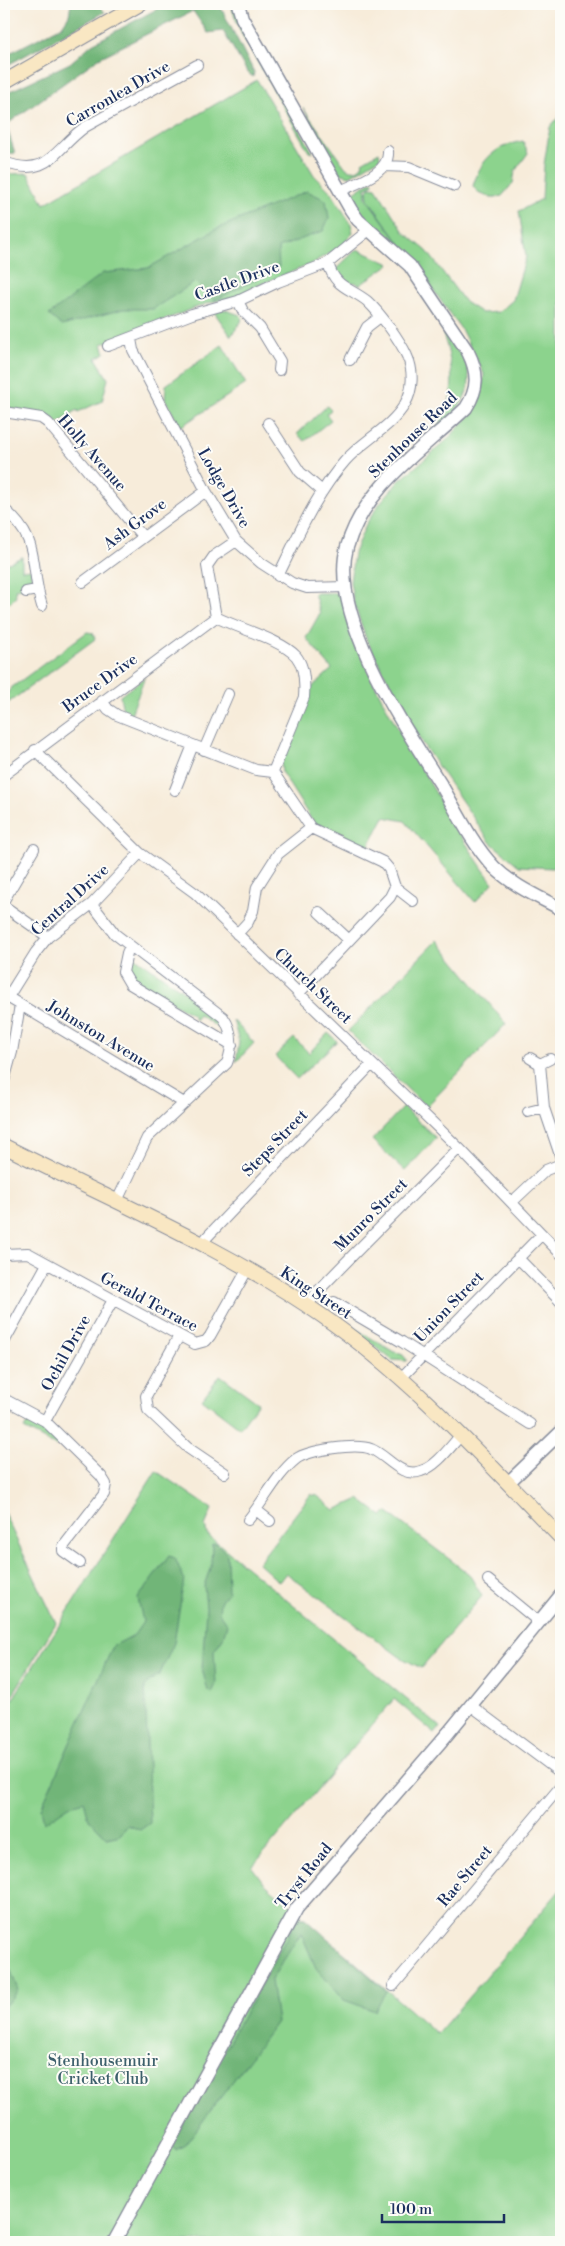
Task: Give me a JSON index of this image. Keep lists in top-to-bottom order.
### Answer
{
  "streets": {
    "main road": ["King Street"],
    "street": [
      "Carronlea Drive",
      "Castle Drive",
      "Stenhouse Road",
      "Holly Avenue",
      "Lodge Drive",
      "Ash Grove",
      "Bruce Drive",
      "Central Drive",
      "Church Street",
      "Johnston Avenue",
      "Steps Street",
      "Munro Street",
      "Gerald Terrace",
      "Union Street",
      "Ochil Drive",
      "Tryst Road",
      "Rae Street"
    ]
  },
  "crossings": [
    ["Castle Drive", "Stenhouse Road"],
    ["Castle Drive", "Lodge Drive"],
    ["Stenhouse Road", "Lodge Drive"],
    ["Holly Avenue", "Ash Grove"],
    ["Lodge Drive", "Ash Grove"],
    ["Bruce Drive", "Church Street"],
    ["Central Drive", "Church Street"],
    ["Central Drive", "Johnston Avenue"],
    ["Church Street", "Steps Street"],
    ["Church Street", "Munro Street"],
    ["Church Street", "Union Street"],
    ["Steps Street", "King Street"],
    ["Munro Street", "King Street"],
    ["King Street", "Gerald Terrace"],
    ["King Street", "Union Street"],
    ["Gerald Terrace", "Ochil Drive"]
  ],
  "parks": ["Stenhousemuir Cricket Club"],
  "scale_bar": "100 m"
}
